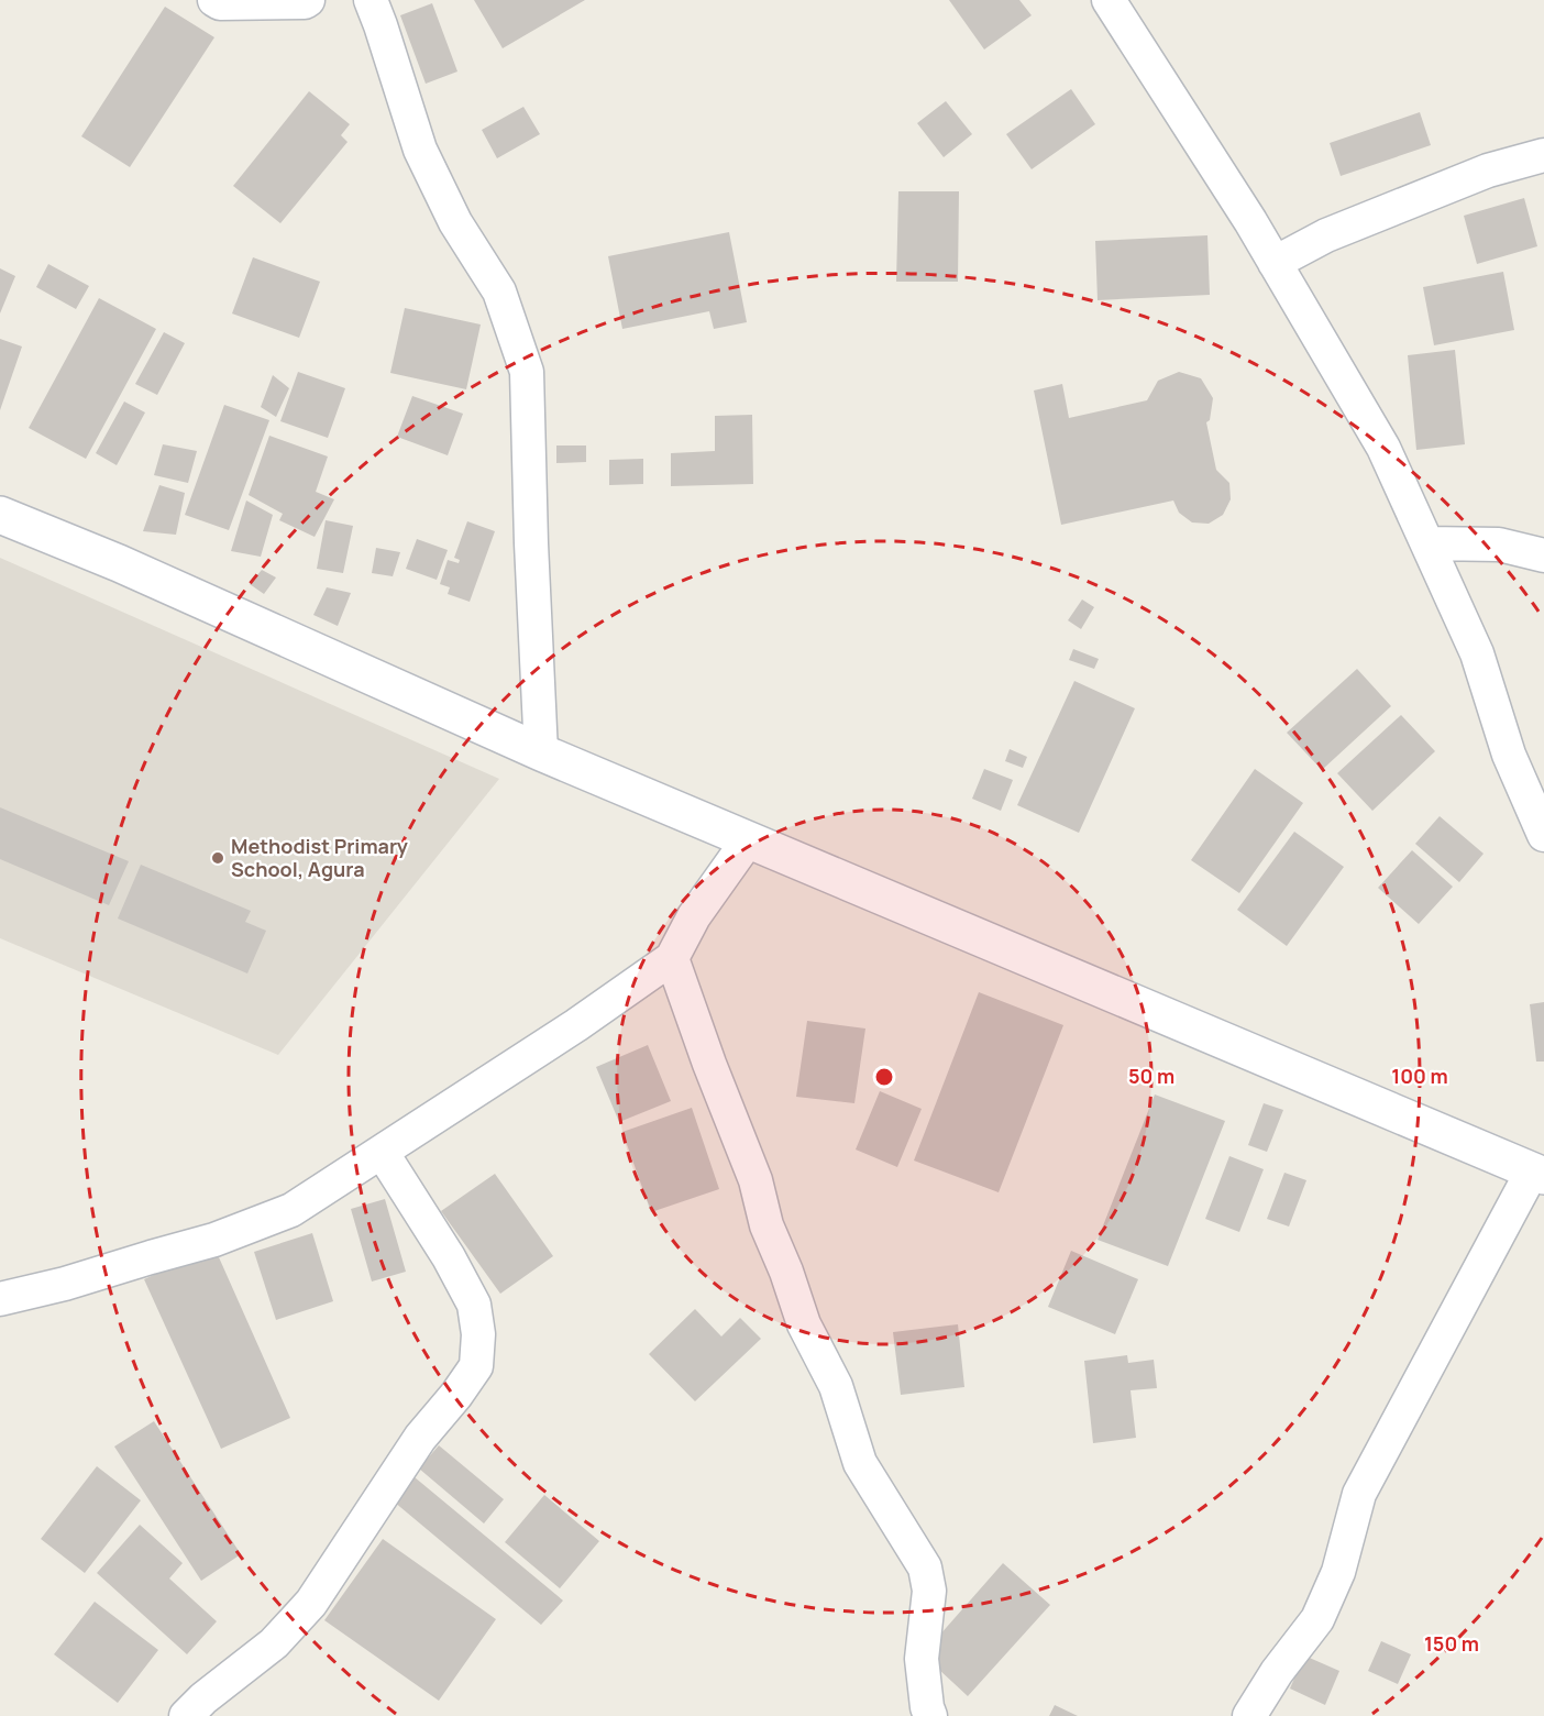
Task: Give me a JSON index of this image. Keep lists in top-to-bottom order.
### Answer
{
  "places": ["Methodist Primary School, Agura"],
  "rings": ["50 m", "100 m", "150 m"]
}
